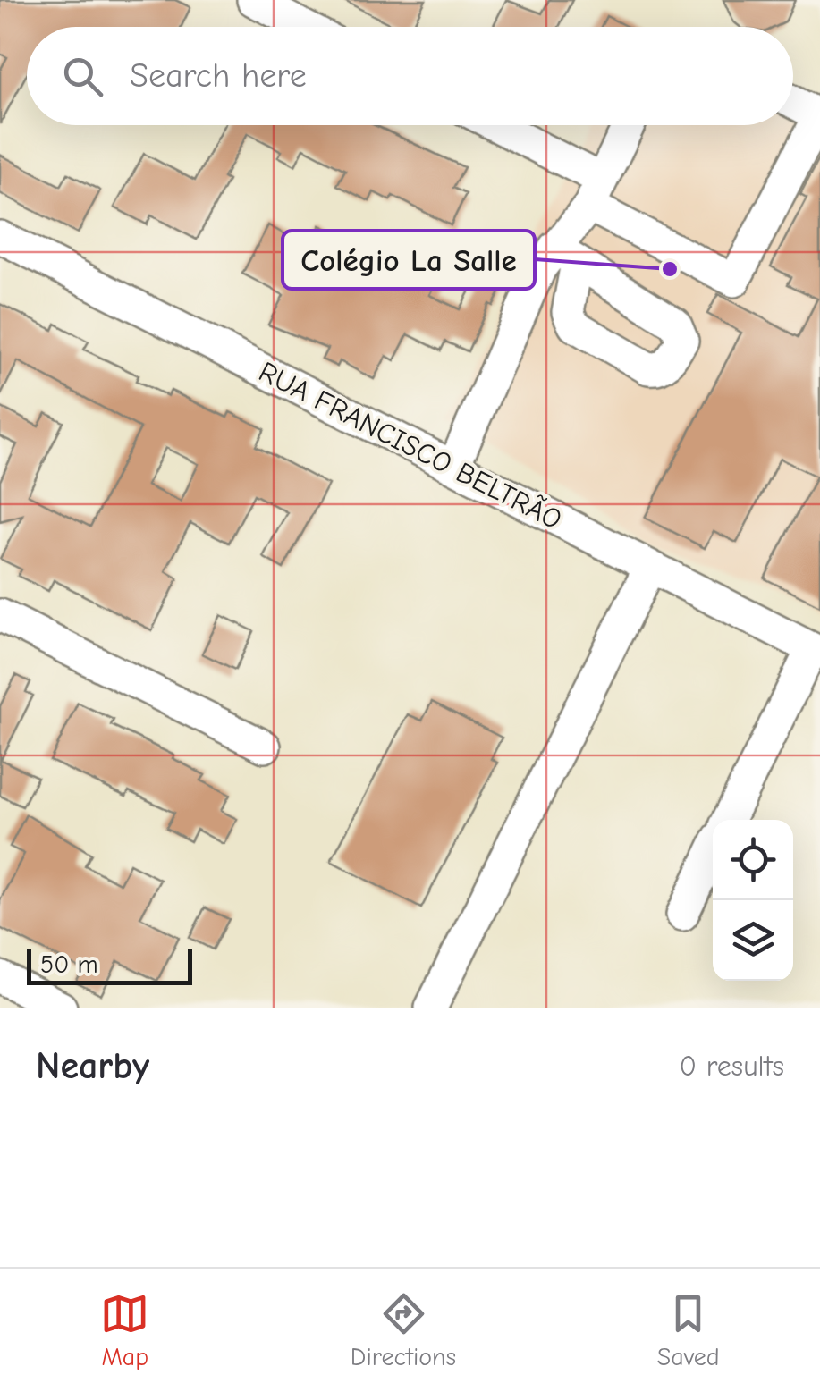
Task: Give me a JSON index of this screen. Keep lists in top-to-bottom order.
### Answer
{
  "streets": {
    "street": ["RUA FRANCISCO BELTRÃO"]
  },
  "places": ["Colégio La Salle"],
  "scale_bar": "50 m",
  "page": {
    "search": "Search here",
    "scale": "50 m",
    "heading": ["Nearby", "0 results"],
    "nav": ["Map", "Directions", "Saved"]
  }
}
